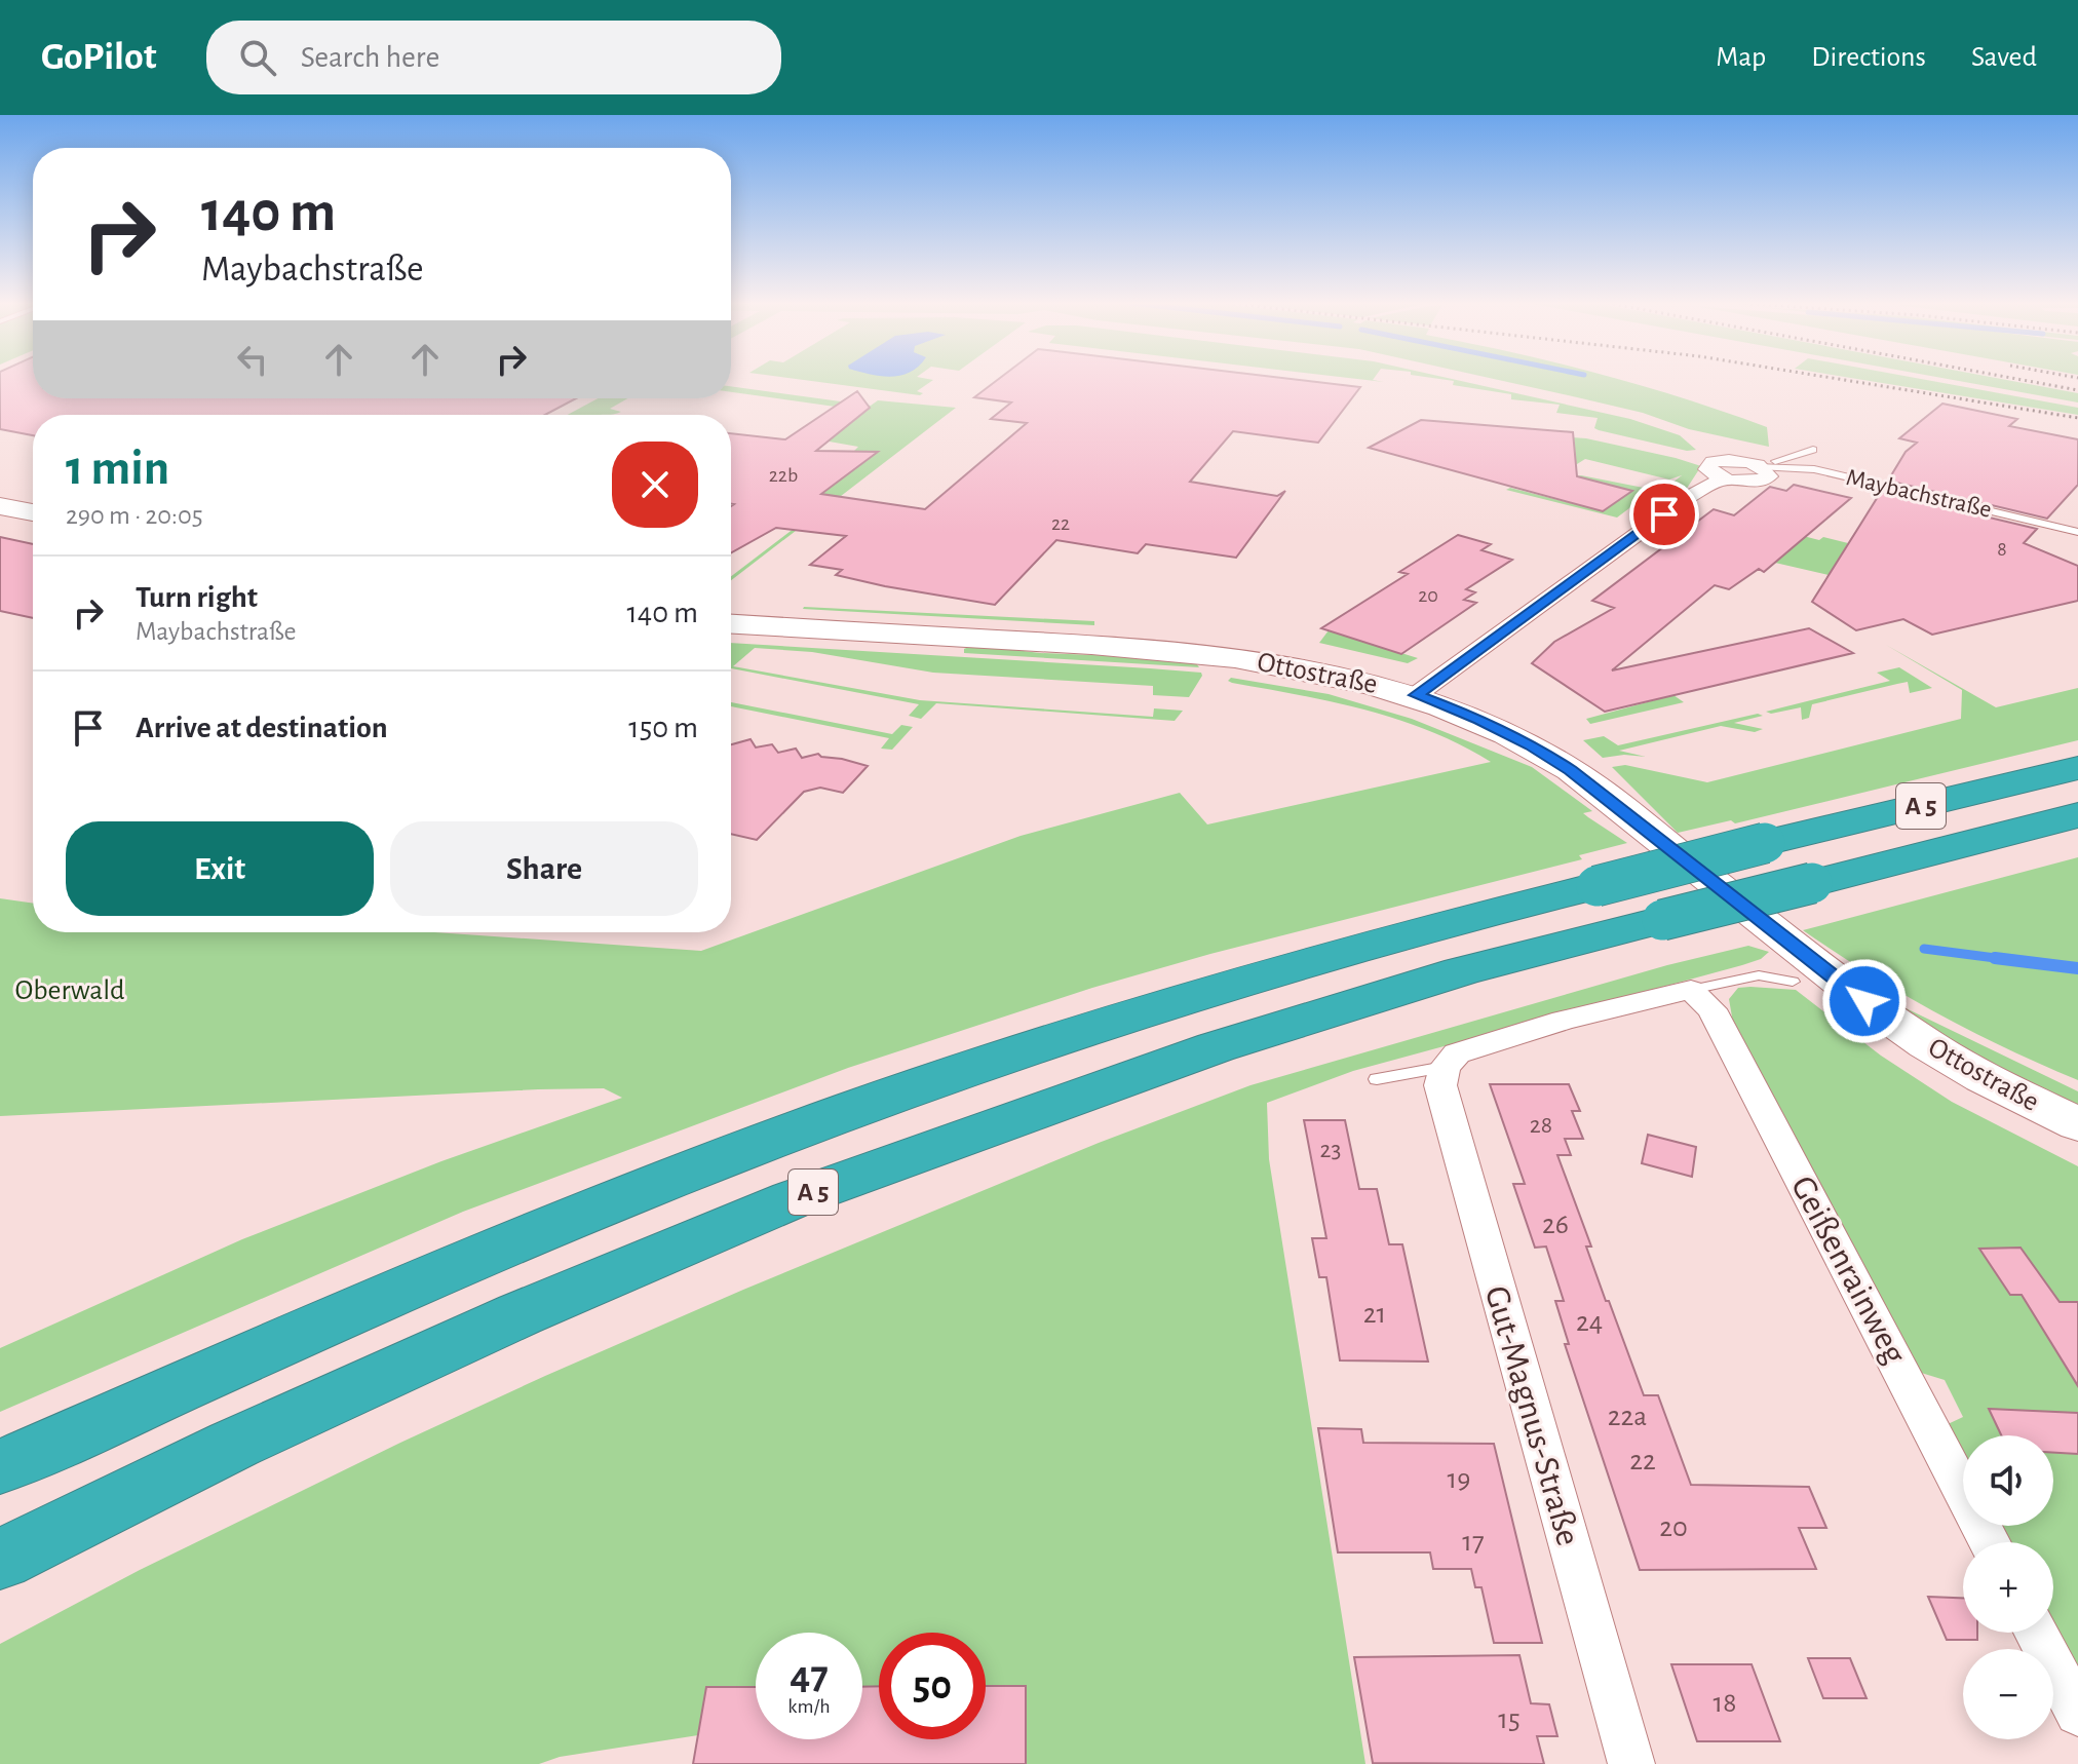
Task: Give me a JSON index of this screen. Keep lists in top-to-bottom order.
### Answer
{
  "streets": {
    "highway": ["A 5"],
    "main road": ["Ottostraße"],
    "street": ["Maybachstraße", "Geißenrainweg", "Gut-Magnus-Straße"]
  },
  "crossings": [
    ["Maybachstraße", "Ottostraße"]
  ],
  "parks": ["Oberwald"],
  "house_numbers": [
    "22b",
    "22",
    "8",
    "20",
    "28",
    "23",
    "26",
    "21",
    "24",
    "22a",
    "22",
    "19",
    "20",
    "17",
    "18",
    "15"
  ],
  "page": {
    "header": "GoPilot",
    "search": "Search here",
    "nav": ["Map", "Directions", "Saved"],
    "turn": ["140 m", "Maybachstraße"],
    "heading": ["1 min", "290 m · 20:05"],
    "list": [
      {
        "name": "Turn right",
        "note": "Maybachstraße",
        "value": "140 m"
      },
      {
        "name": "Arrive at destination",
        "value": "150 m"
      }
    ],
    "buttons": ["Exit", "Share"],
    "map_buttons": ["+", "−"],
    "speed": "47 km/h",
    "limit": "50"
  }
}
